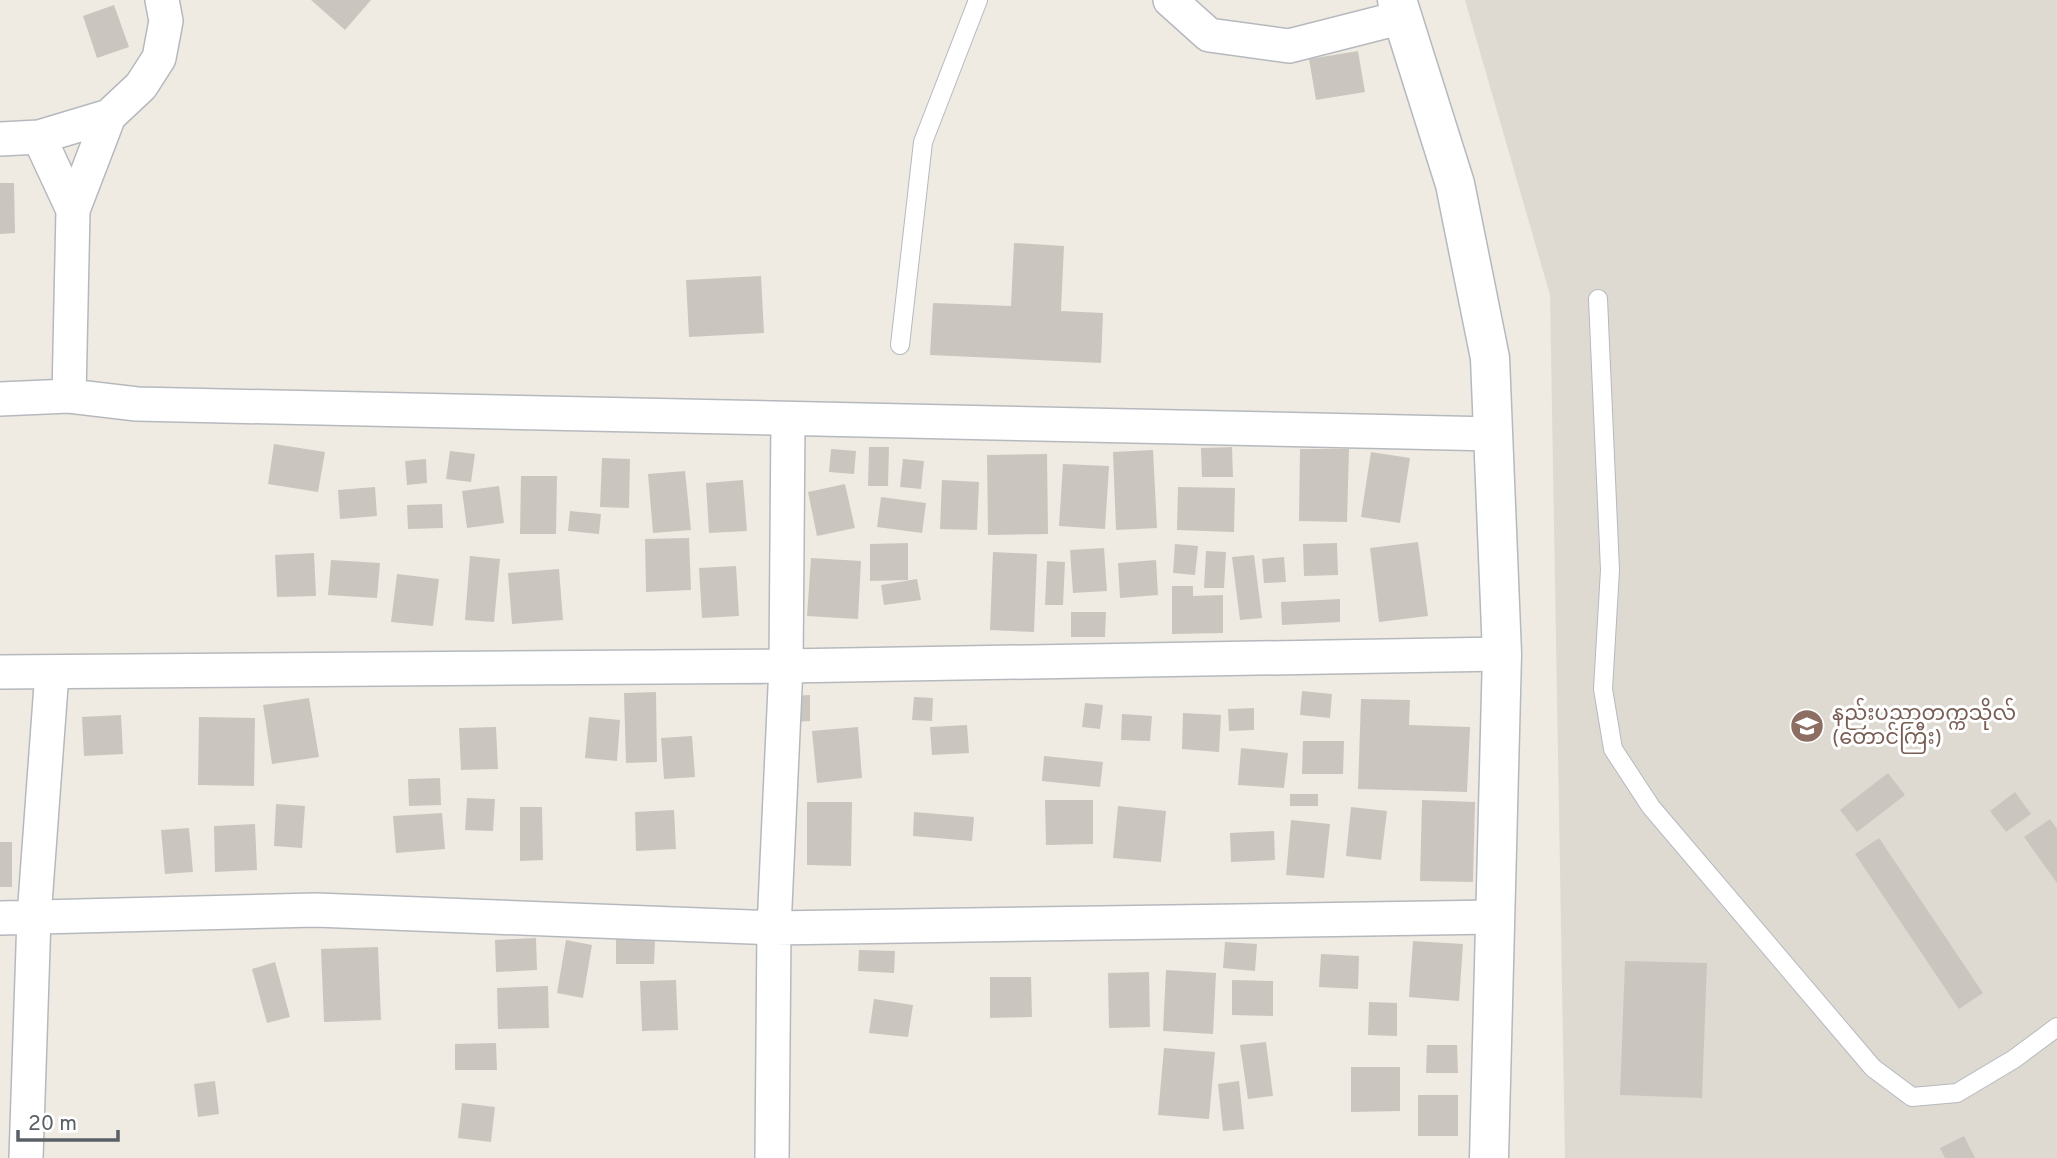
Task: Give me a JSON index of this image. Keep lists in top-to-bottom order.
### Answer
{
  "places": {
    "school or university": ["နည်းပညာတက္ကသိုလ် (တောင်ကြီး)"]
  },
  "scale_bar": "20 m"
}
